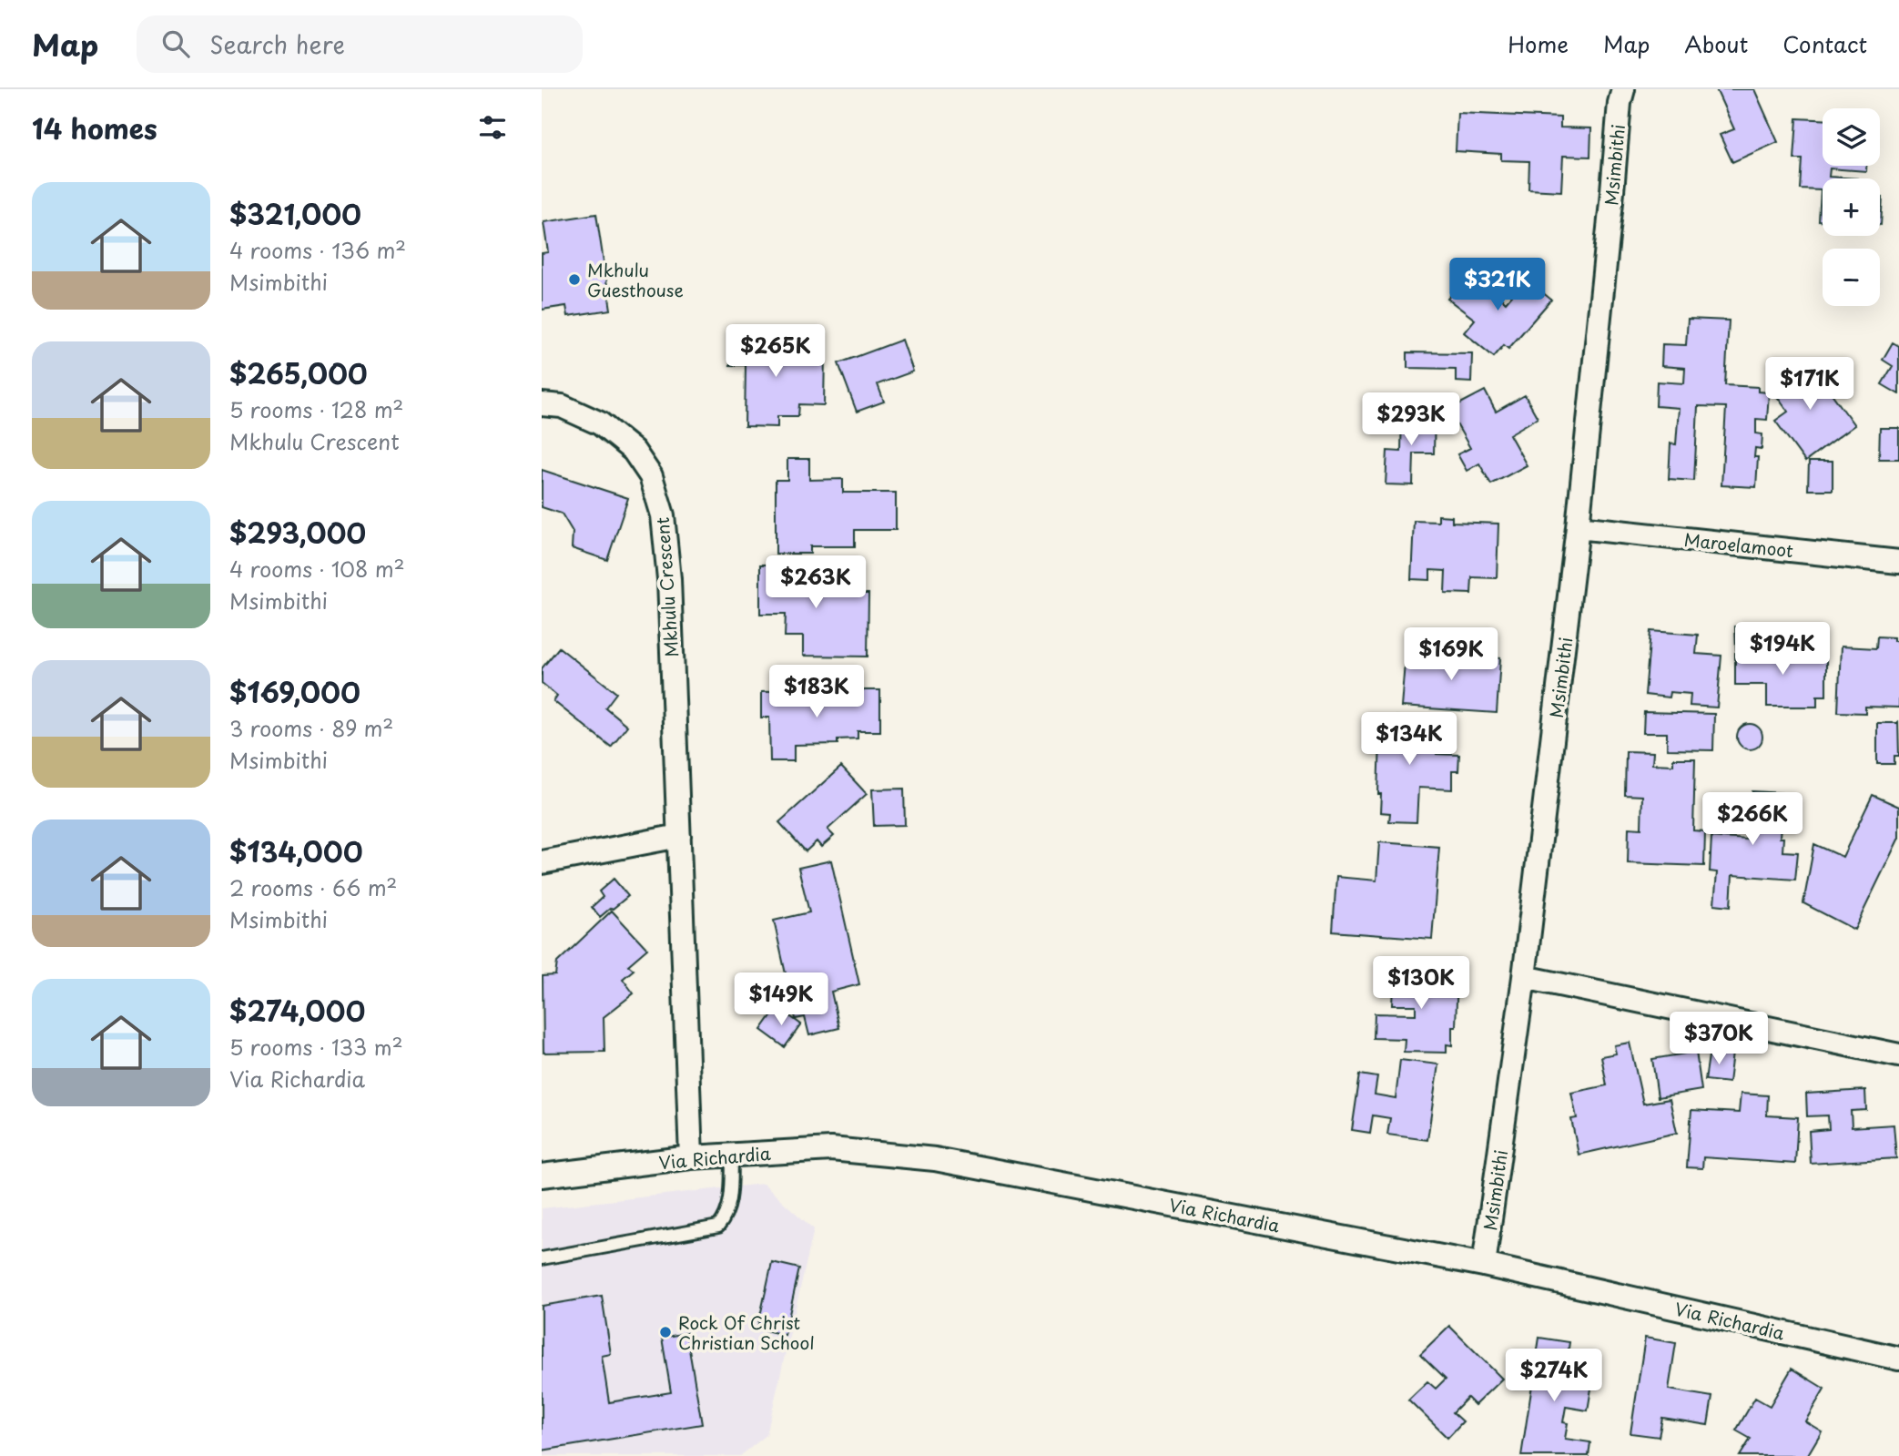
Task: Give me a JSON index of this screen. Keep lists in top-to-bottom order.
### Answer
{
  "streets": {
    "street": [
      "Msimbithi",
      "Maroelamoot",
      "Mkhulu Crescent",
      "Via Richardia"
    ]
  },
  "crossings": [
    ["Msimbithi", "Maroelamoot"],
    ["Msimbithi", "Via Richardia"],
    ["Mkhulu Crescent", "Via Richardia"]
  ],
  "places": ["Mkhulu Guesthouse", "Rock Of Christ Christian School"],
  "page": {
    "header": "Map",
    "search": "Search here",
    "nav": [
      "Home",
      "Map",
      "About",
      "Contact"
    ],
    "heading": "14 homes",
    "map_buttons": ["+", "−"],
    "list": [
      {
        "name": "$321,000",
        "note": "4 rooms · 136 m² · Msimbithi"
      },
      {
        "name": "$265,000",
        "note": "5 rooms · 128 m² · Mkhulu Crescent"
      },
      {
        "name": "$293,000",
        "note": "4 rooms · 108 m² · Msimbithi"
      },
      {
        "name": "$169,000",
        "note": "3 rooms · 89 m² · Msimbithi"
      },
      {
        "name": "$134,000",
        "note": "2 rooms · 66 m² · Msimbithi"
      },
      {
        "name": "$274,000",
        "note": "5 rooms · 133 m² · Via Richardia"
      }
    ],
    "price": [
      "$321K",
      "$265K",
      "$171K",
      "$293K",
      "$263K",
      "$194K",
      "$169K",
      "$183K",
      "$134K",
      "$266K",
      "$130K",
      "$149K",
      "$370K",
      "$274K"
    ]
  }
}
